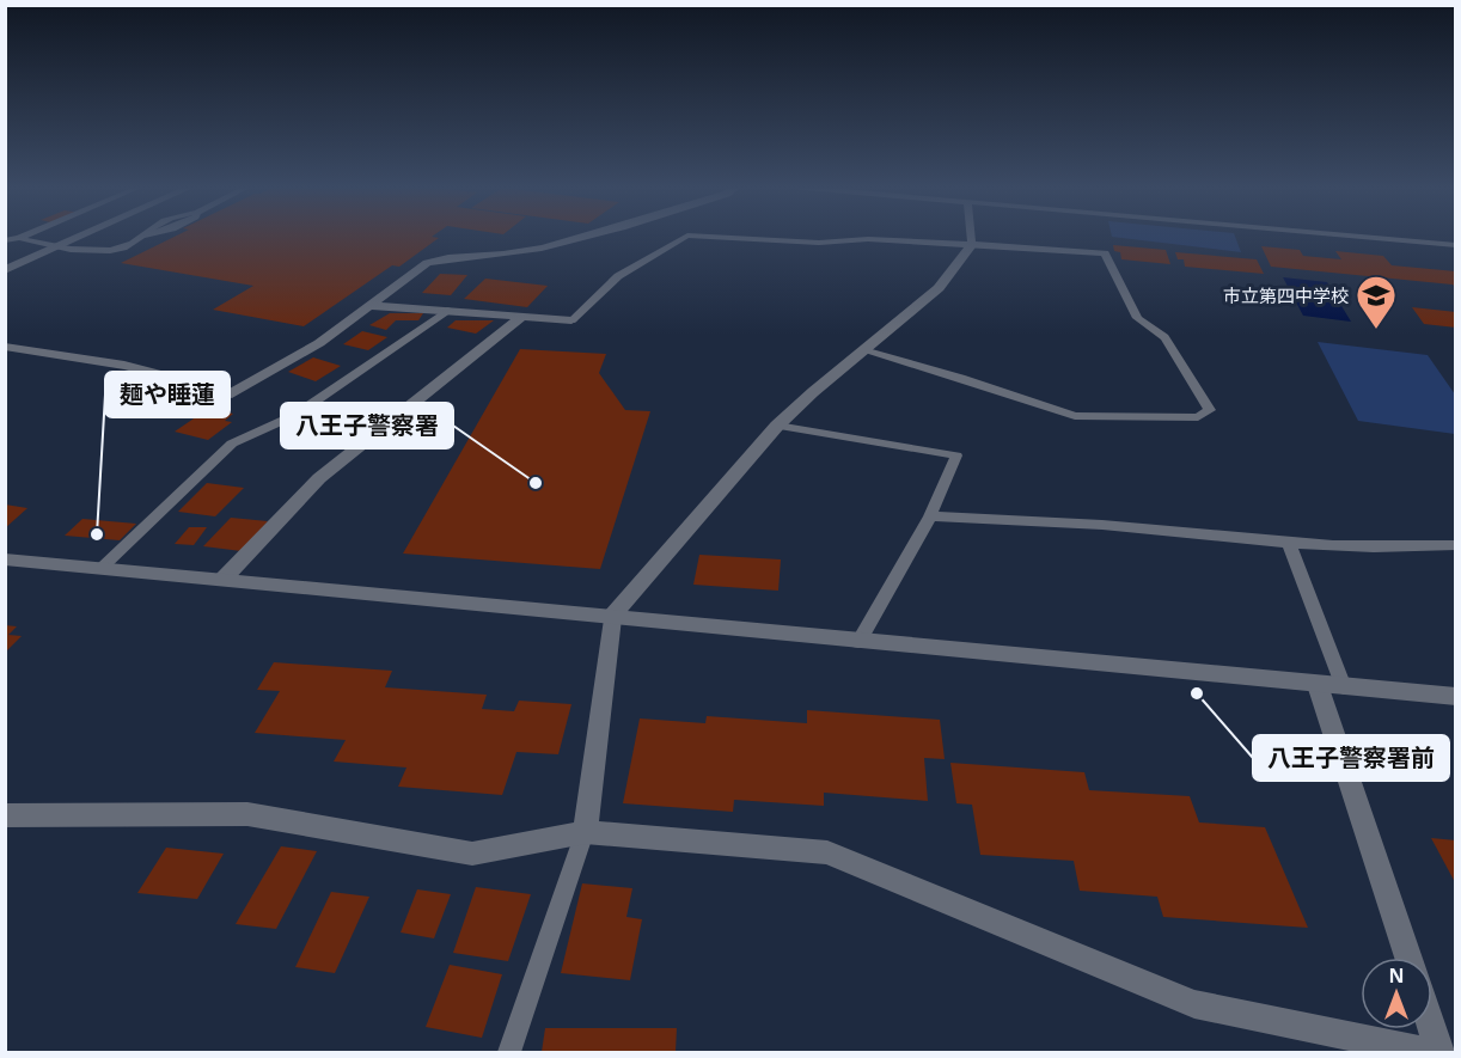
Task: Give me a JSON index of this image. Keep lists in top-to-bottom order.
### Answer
{
  "places": {
    "school or university": ["市立第四中学校"],
    "other": ["八王子警察署", "麺や睡蓮", "八王子警察署前"]
  },
  "north": "top"
}
